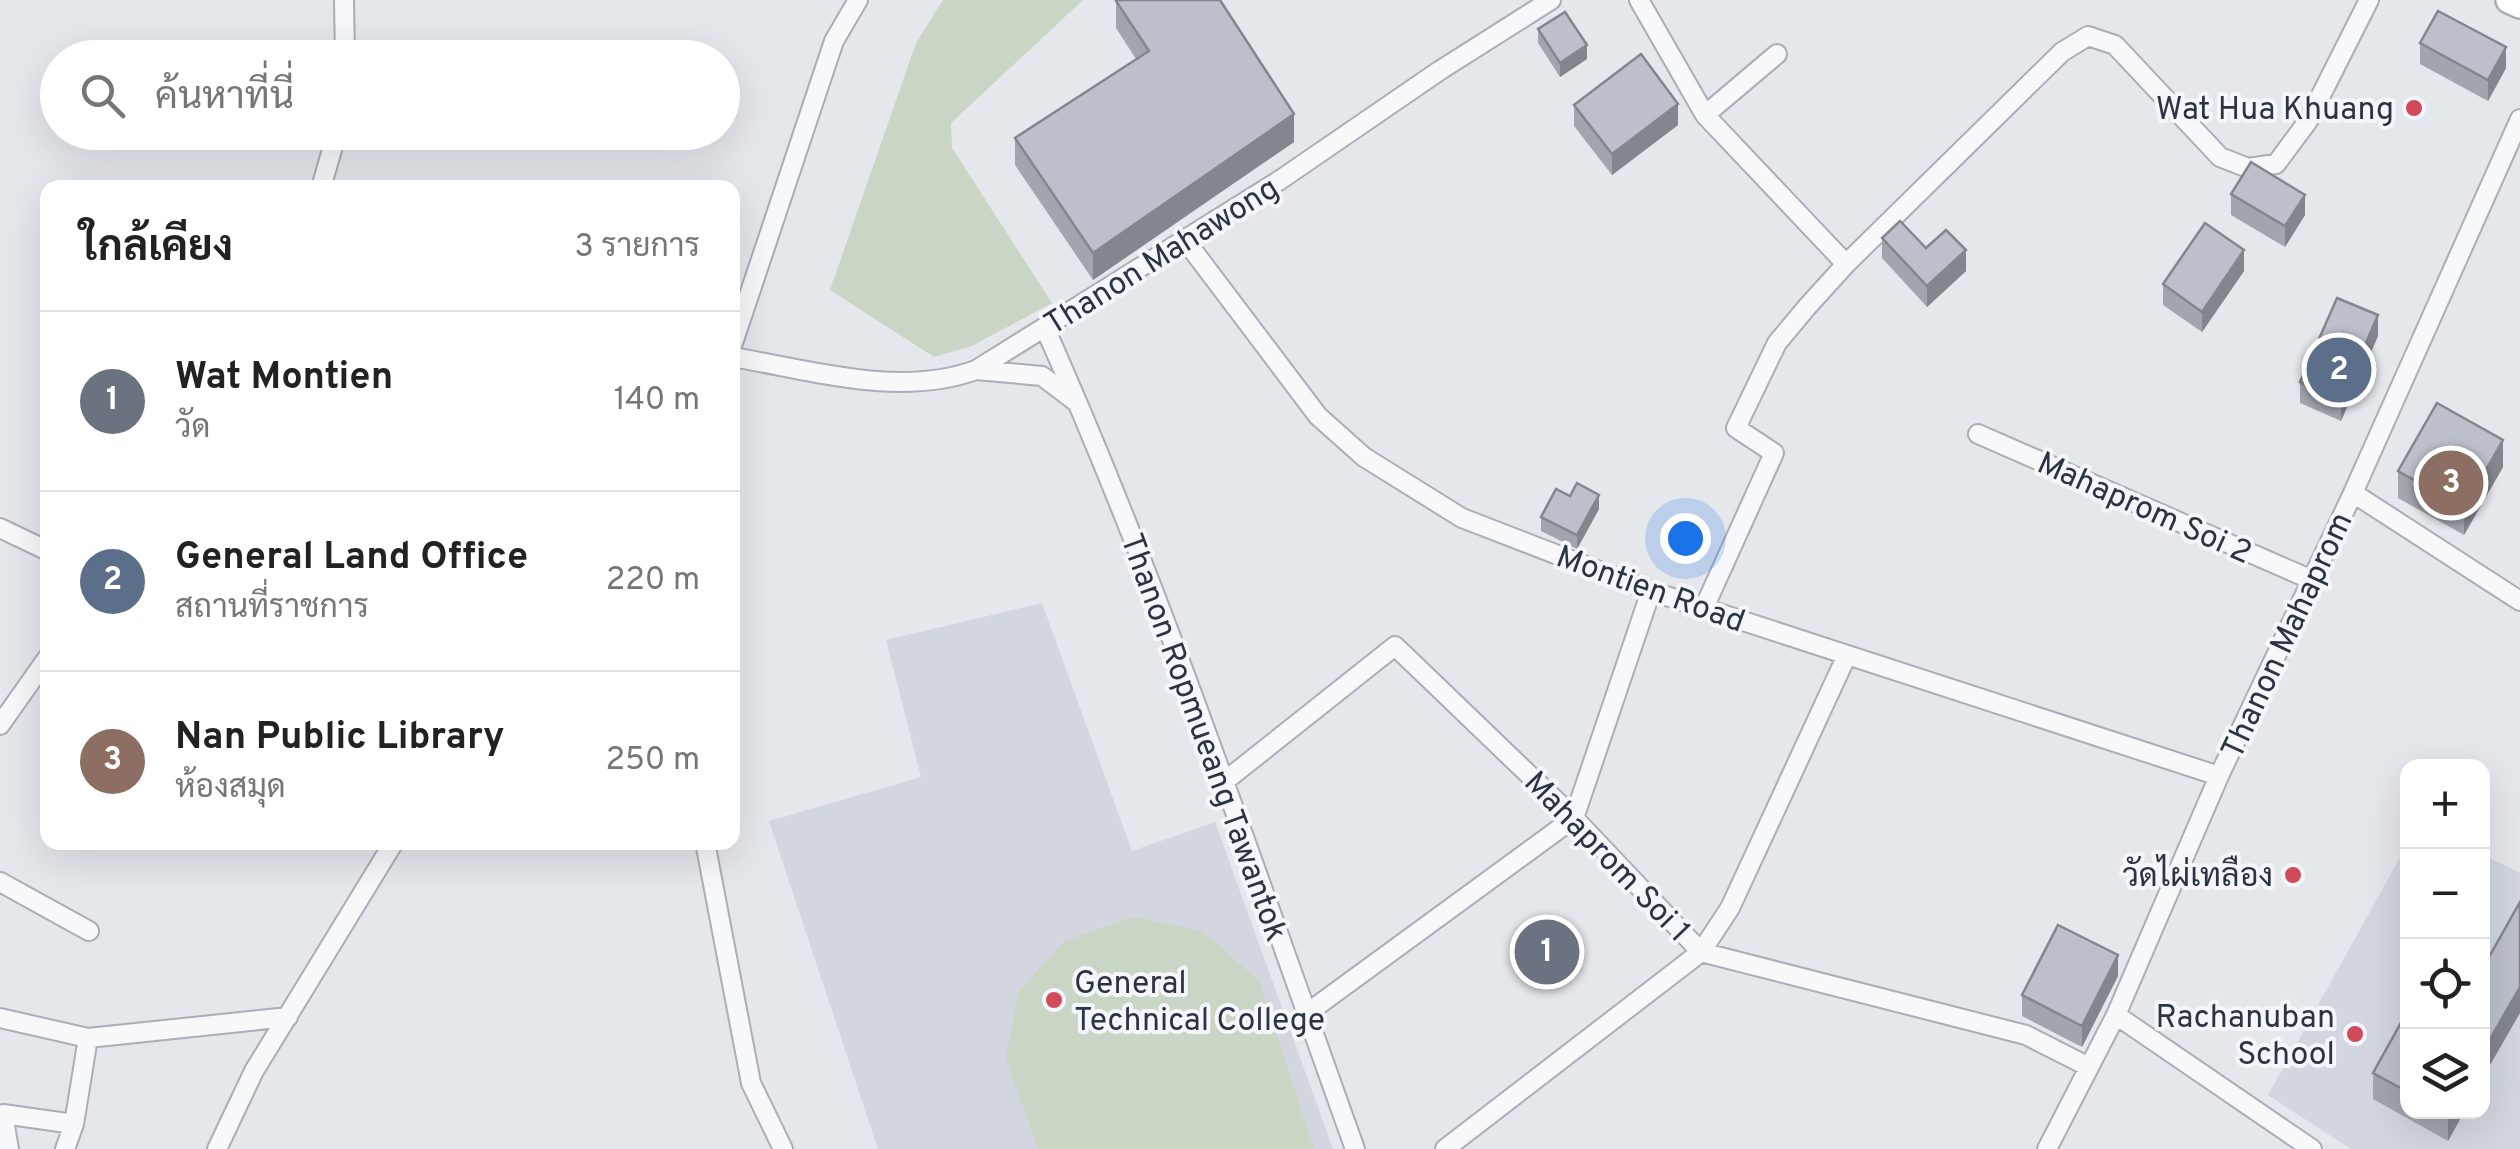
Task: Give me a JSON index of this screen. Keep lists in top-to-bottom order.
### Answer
{
  "streets": {
    "street": [
      "Thanon Mahawong",
      "Mahaprom Soi 2",
      "Montien Road",
      "Thanon Mahaprom",
      "Thanon Ropmueang Tawantok",
      "Mahaprom Soi 1"
    ]
  },
  "crossings": [
    ["Thanon Mahawong", "Montien Road"],
    ["Thanon Mahawong", "Thanon Ropmueang Tawantok"],
    ["Mahaprom Soi 2", "Thanon Mahaprom"],
    ["Montien Road", "Thanon Mahaprom"],
    ["Thanon Mahaprom", "Mahaprom Soi 1"],
    ["Thanon Ropmueang Tawantok", "Mahaprom Soi 1"]
  ],
  "places": [
    "Wat Hua Khuang",
    "วัดไผ่เทลือง",
    "General Technical College",
    "Rachanuban School"
  ],
  "page": {
    "search": "ค้นหาที่นี่",
    "heading": ["ใกล้เคียง", "3 รายการ"],
    "list": [
      {
        "mark": "1",
        "name": "Wat Montien",
        "note": "วัด",
        "value": "140 m"
      },
      {
        "mark": "2",
        "name": "General Land Office",
        "note": "สถานที่ราชการ",
        "value": "220 m"
      },
      {
        "mark": "3",
        "name": "Nan Public Library",
        "note": "ห้องสมุด",
        "value": "250 m"
      }
    ],
    "pins": ["2", "3", "1"],
    "map_buttons": ["+", "−"]
  }
}
